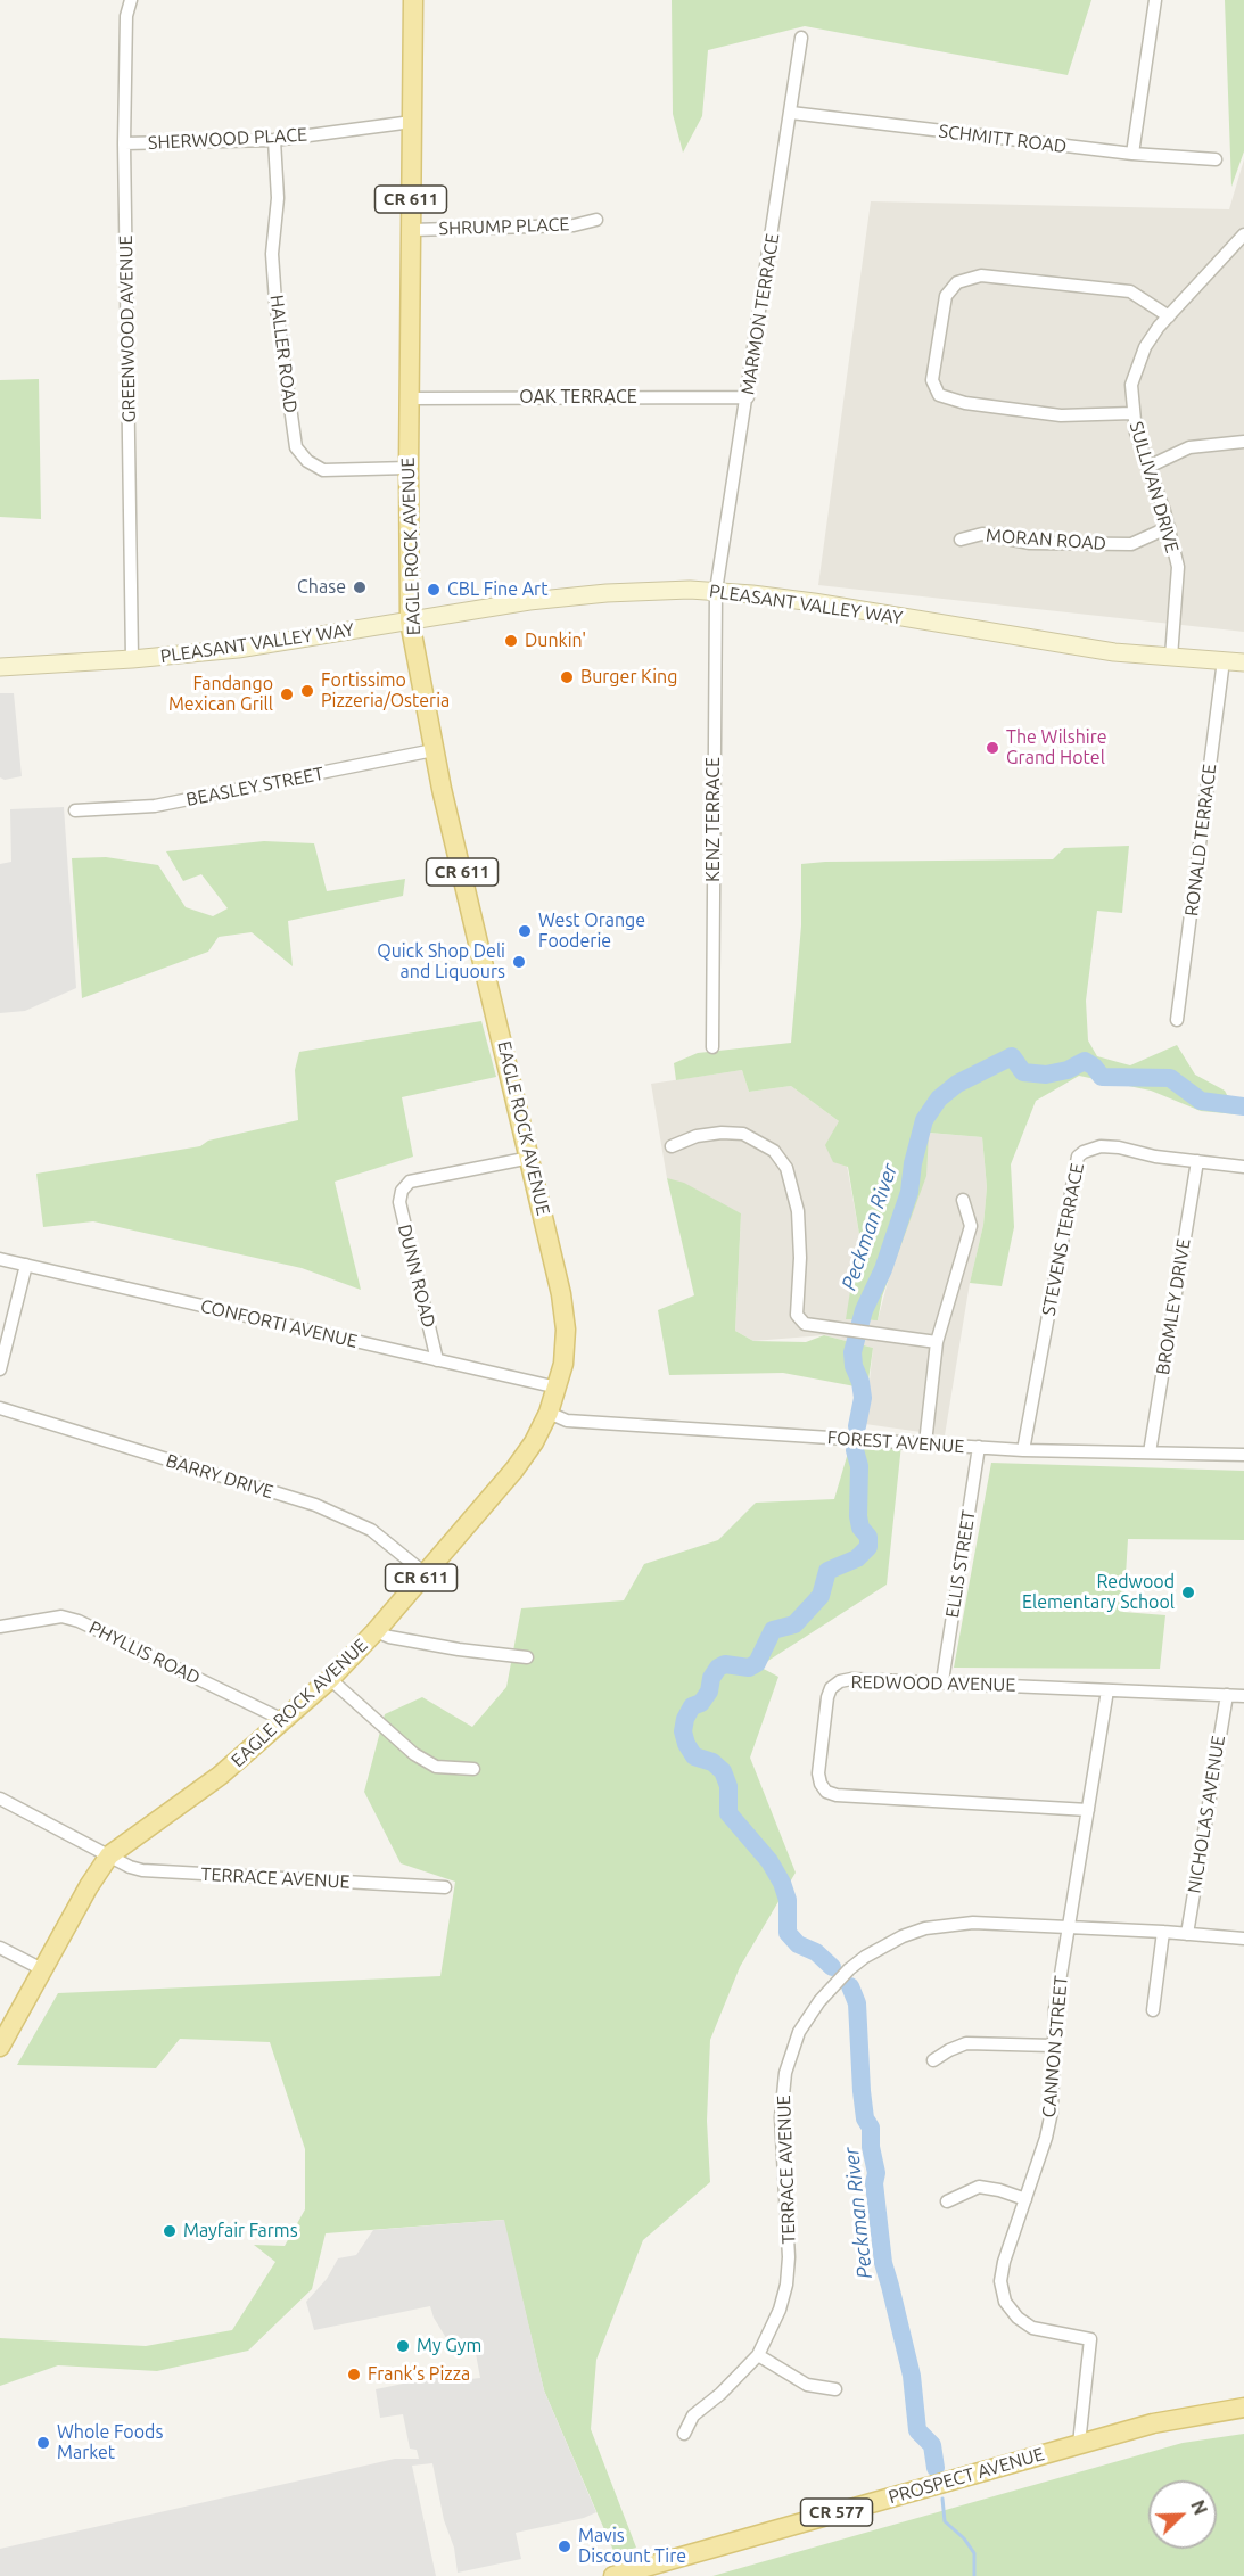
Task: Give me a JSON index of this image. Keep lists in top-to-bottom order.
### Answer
{
  "streets": {
    "main road": [
      "CR 611",
      "EAGLE ROCK AVENUE",
      "PLEASANT VALLEY WAY",
      "PROSPECT AVENUE",
      "CR 577"
    ],
    "street": [
      "SHERWOOD PLACE",
      "SCHMITT ROAD",
      "SHRUMP PLACE",
      "MARMON TERRACE",
      "GREENWOOD AVENUE",
      "HALLER ROAD",
      "OAK TERRACE",
      "SULLIVAN DRIVE",
      "MORAN ROAD",
      "BEASLEY STREET",
      "KENZ TERRACE",
      "RONALD TERRACE",
      "STEVENS TERRACE",
      "DUNN ROAD",
      "BROMLEY DRIVE",
      "CONFORTI AVENUE",
      "FOREST AVENUE",
      "BARRY DRIVE",
      "ELLIS STREET",
      "PHYLLIS ROAD",
      "REDWOOD AVENUE",
      "NICHOLAS AVENUE",
      "TERRACE AVENUE",
      "CANNON STREET"
    ]
  },
  "crossings": [
    ["SHERWOOD PLACE", "GREENWOOD AVENUE"],
    ["SHERWOOD PLACE", "HALLER ROAD"],
    ["SHERWOOD PLACE", "EAGLE ROCK AVENUE"],
    ["SCHMITT ROAD", "MARMON TERRACE"],
    ["SHRUMP PLACE", "EAGLE ROCK AVENUE"],
    ["MARMON TERRACE", "OAK TERRACE"],
    ["MARMON TERRACE", "PLEASANT VALLEY WAY"],
    ["MARMON TERRACE", "KENZ TERRACE"],
    ["GREENWOOD AVENUE", "PLEASANT VALLEY WAY"],
    ["HALLER ROAD", "EAGLE ROCK AVENUE"],
    ["OAK TERRACE", "EAGLE ROCK AVENUE"],
    ["SULLIVAN DRIVE", "MORAN ROAD"],
    ["SULLIVAN DRIVE", "PLEASANT VALLEY WAY"],
    ["EAGLE ROCK AVENUE", "PLEASANT VALLEY WAY"],
    ["EAGLE ROCK AVENUE", "BEASLEY STREET"],
    ["EAGLE ROCK AVENUE", "DUNN ROAD"],
    ["EAGLE ROCK AVENUE", "CONFORTI AVENUE"],
    ["EAGLE ROCK AVENUE", "FOREST AVENUE"],
    ["EAGLE ROCK AVENUE", "BARRY DRIVE"],
    ["EAGLE ROCK AVENUE", "PHYLLIS ROAD"],
    ["EAGLE ROCK AVENUE", "TERRACE AVENUE"],
    ["PLEASANT VALLEY WAY", "KENZ TERRACE"],
    ["PLEASANT VALLEY WAY", "RONALD TERRACE"],
    ["STEVENS TERRACE", "BROMLEY DRIVE"],
    ["STEVENS TERRACE", "FOREST AVENUE"],
    ["DUNN ROAD", "CONFORTI AVENUE"],
    ["BROMLEY DRIVE", "FOREST AVENUE"],
    ["FOREST AVENUE", "ELLIS STREET"],
    ["ELLIS STREET", "REDWOOD AVENUE"],
    ["REDWOOD AVENUE", "NICHOLAS AVENUE"],
    ["REDWOOD AVENUE", "CANNON STREET"],
    ["NICHOLAS AVENUE", "TERRACE AVENUE"],
    ["TERRACE AVENUE", "CANNON STREET"],
    ["CANNON STREET", "PROSPECT AVENUE"]
  ],
  "water": ["Peckman River"],
  "places": [
    "Chase",
    "CBL Fine Art",
    "Dunkin'",
    "Burger King",
    "Fortissimo Pizzeria/Osteria",
    "Fandango Mexican Grill",
    "The Wilshire Grand Hotel",
    "West Orange Fooderie",
    "Quick Shop Deli and Liquours",
    "Redwood Elementary School",
    "Mayfair Farms",
    "My Gym",
    "Frank’s Pizza",
    "Whole Foods Market",
    "Mavis Discount Tire"
  ],
  "north": "top right"
}
